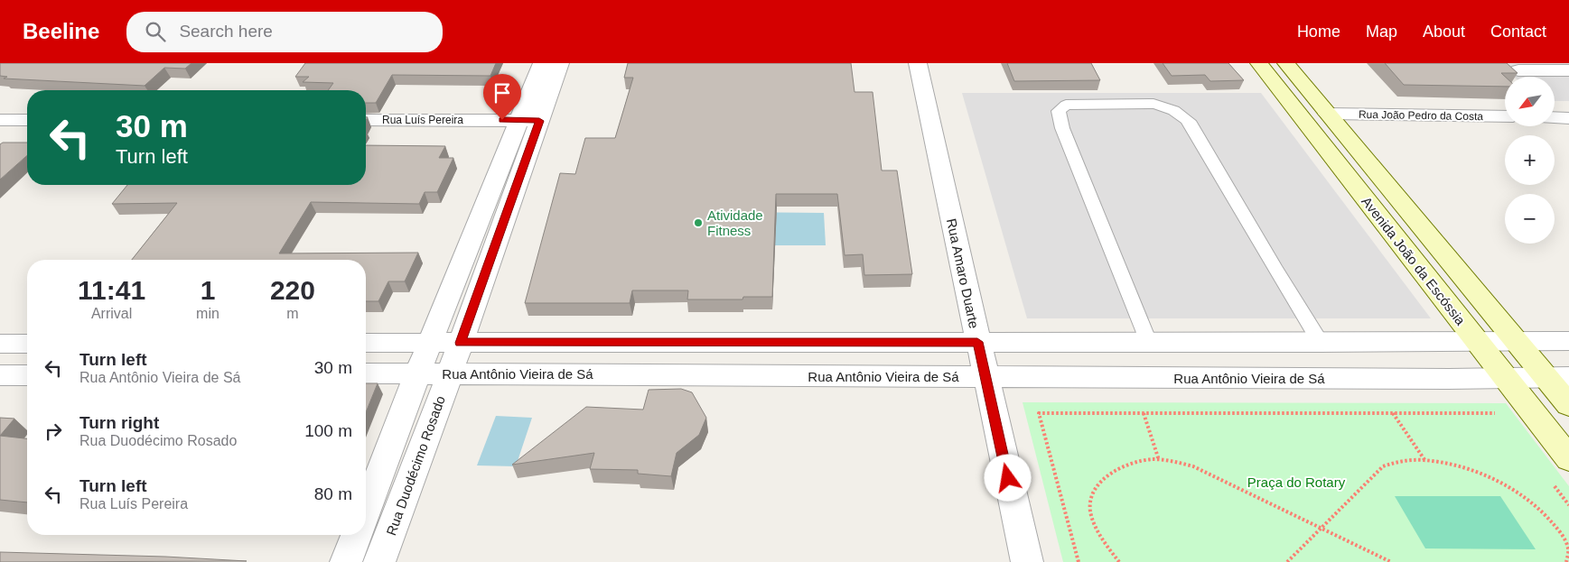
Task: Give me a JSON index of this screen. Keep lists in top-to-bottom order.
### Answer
{
  "streets": {
    "main road": ["Avenida João da Escóssia"],
    "street": [
      "Rua João Pedro da Costa",
      "Rua Luís Pereira",
      "Rua Amaro Duarte",
      "Rua Antônio Vieira de Sá",
      "Rua Duodécimo Rosado"
    ]
  },
  "crossings": [
    ["Rua João Pedro da Costa", "Avenida João da Escóssia"],
    ["Rua Luís Pereira", "Rua Duodécimo Rosado"],
    ["Avenida João da Escóssia", "Rua Antônio Vieira de Sá"],
    ["Rua Amaro Duarte", "Rua Antônio Vieira de Sá"],
    ["Rua Antônio Vieira de Sá", "Rua Duodécimo Rosado"]
  ],
  "parks": ["Praça do Rotary"],
  "places": ["Atividade Fitness"],
  "north": "bottom left",
  "page": {
    "header": "Beeline",
    "search": "Search here",
    "nav": [
      "Home",
      "Map",
      "About",
      "Contact"
    ],
    "map_buttons": ["+", "−"],
    "turn": ["30 m", "Turn left"],
    "eta": [
      "11:41",
      "Arrival",
      "1",
      "min",
      "220",
      "m"
    ],
    "list": [
      {
        "name": "Turn left",
        "note": "Rua Antônio Vieira de Sá",
        "value": "30 m"
      },
      {
        "name": "Turn right",
        "note": "Rua Duodécimo Rosado",
        "value": "100 m"
      },
      {
        "name": "Turn left",
        "note": "Rua Luís Pereira",
        "value": "80 m"
      }
    ]
  }
}
